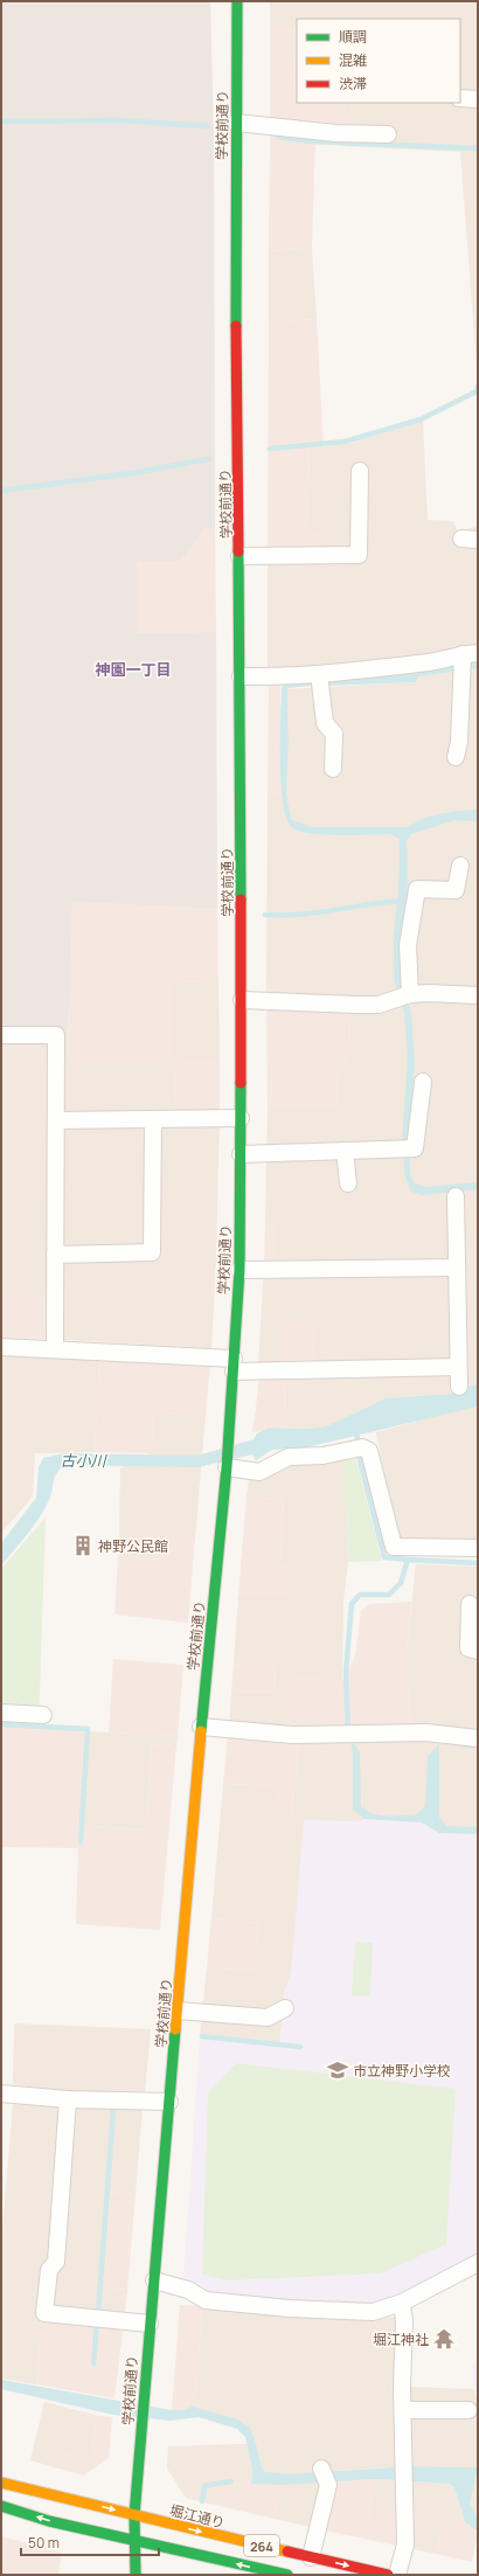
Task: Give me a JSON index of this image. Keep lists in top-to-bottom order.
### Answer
{
  "streets": {
    "main road": ["学校前通り", "堀江通り", "264"]
  },
  "crossings": [
    ["学校前通り", "堀江通り"],
    ["学校前通り", "264"]
  ],
  "districts": ["神園一丁目"],
  "water": ["古小川"],
  "places": {
    "building": ["神野公民館"],
    "school or university": ["市立神野小学校"],
    "temple": ["堀江神社"]
  },
  "legend": ["順調", "混雑", "渋滞"],
  "scale_bar": "50 m"
}
